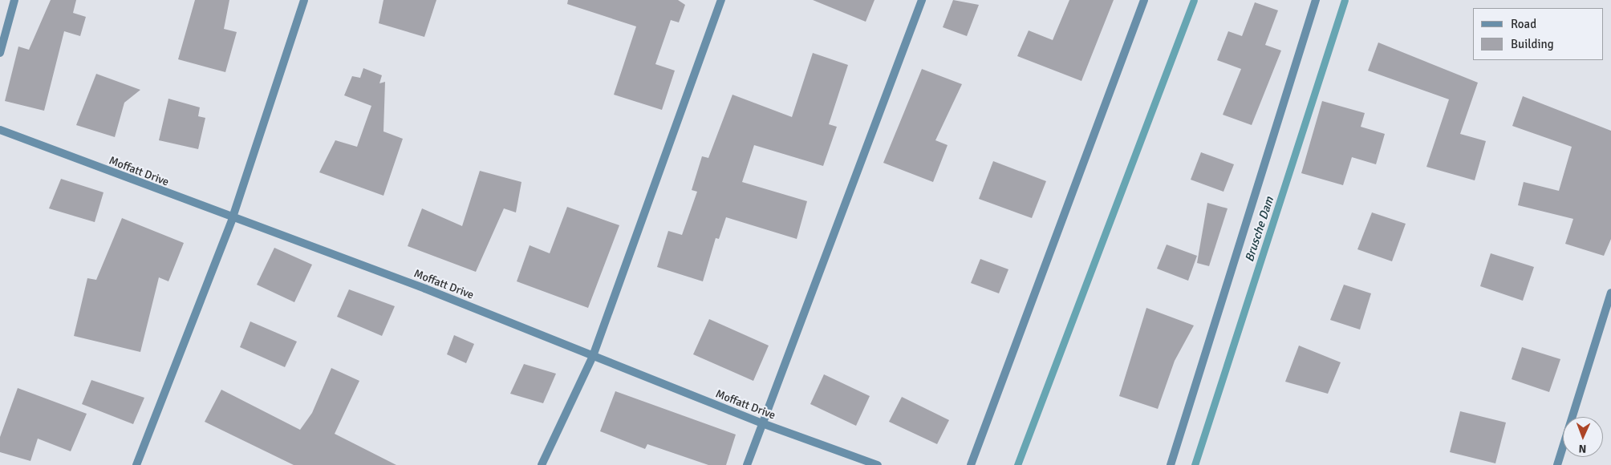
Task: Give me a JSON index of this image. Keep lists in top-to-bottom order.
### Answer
{
  "streets": {
    "street": ["Moffatt Drive"]
  },
  "water": ["Brusche Dam"],
  "legend": ["Road", "Building"],
  "north": "bottom"
}
